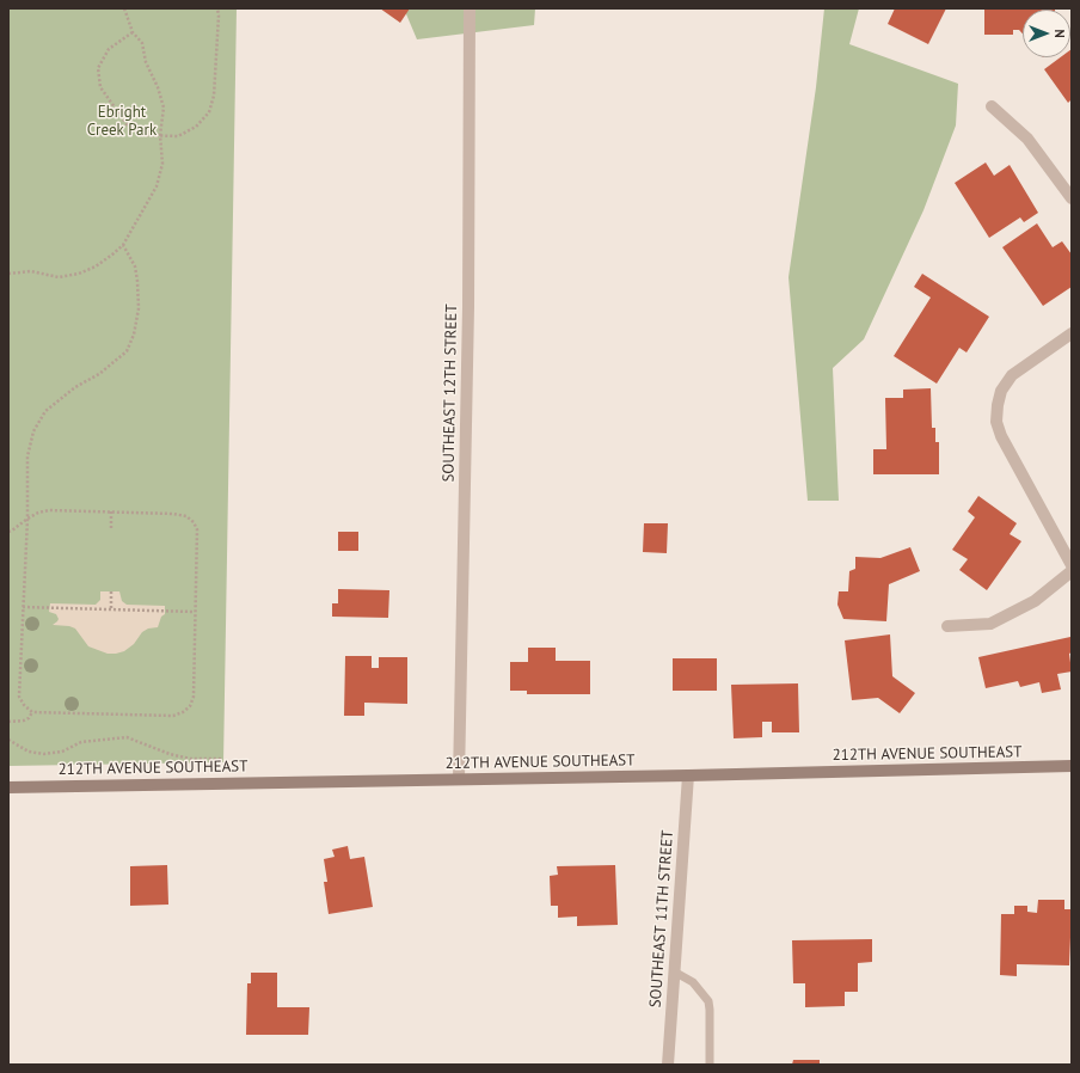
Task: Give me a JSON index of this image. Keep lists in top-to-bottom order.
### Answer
{
  "streets": {
    "street": ["SOUTHEAST 12TH STREET", "212TH AVENUE SOUTHEAST", "SOUTHEAST 11TH STREET"]
  },
  "crossings": [
    ["SOUTHEAST 12TH STREET", "212TH AVENUE SOUTHEAST"],
    ["212TH AVENUE SOUTHEAST", "SOUTHEAST 11TH STREET"]
  ],
  "parks": ["Ebright Creek Park"],
  "north": "right"
}
